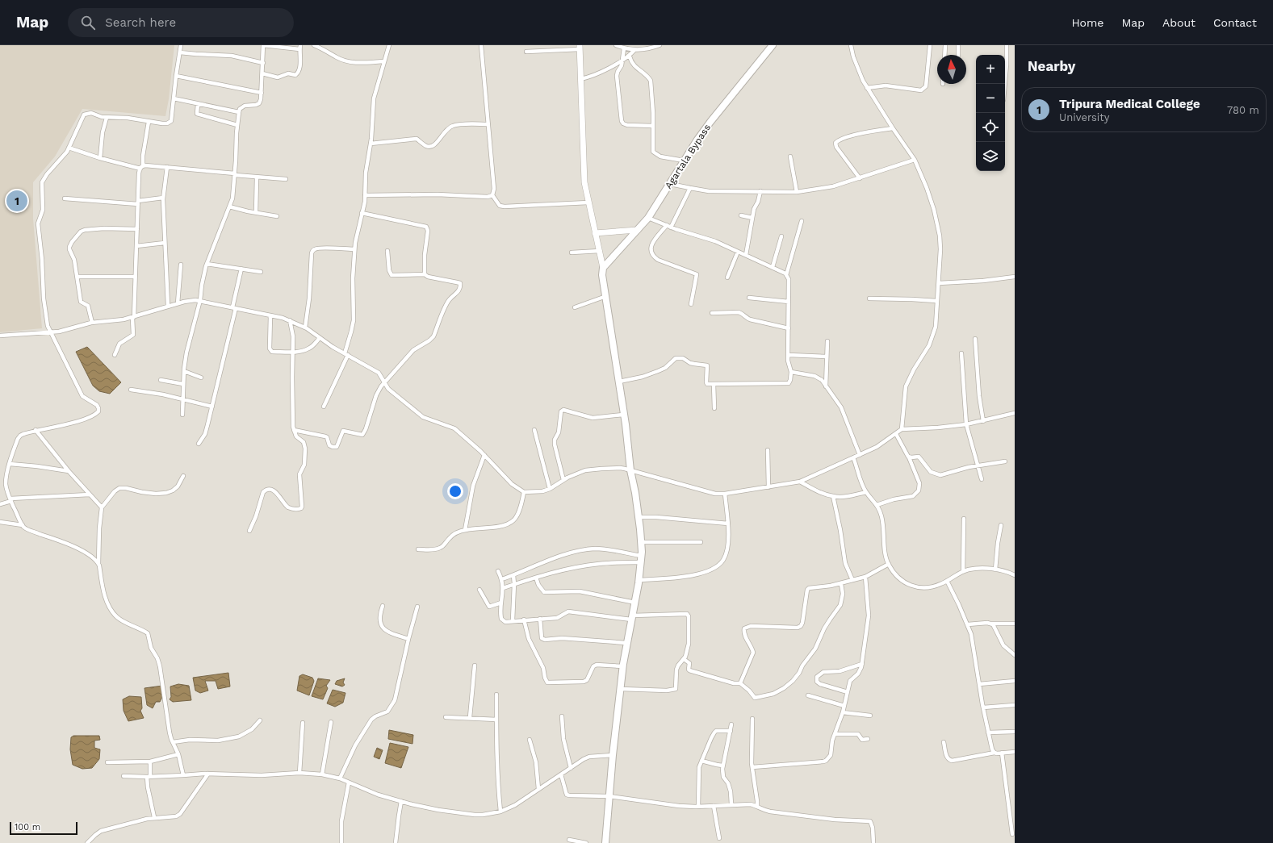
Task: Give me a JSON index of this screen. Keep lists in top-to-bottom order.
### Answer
{
  "streets": {
    "highway": ["Agartala Bypass"]
  },
  "scale_bar": "100 m",
  "north": "top",
  "page": {
    "header": "Map",
    "search": "Search here",
    "nav": [
      "Home",
      "Map",
      "About",
      "Contact"
    ],
    "heading": "Nearby",
    "map_buttons": ["+", "−"],
    "list": [
      {
        "mark": "1",
        "name": "Tripura Medical College",
        "note": "University",
        "value": "780 m"
      }
    ],
    "pins": "1",
    "scale": "100 m"
  }
}
